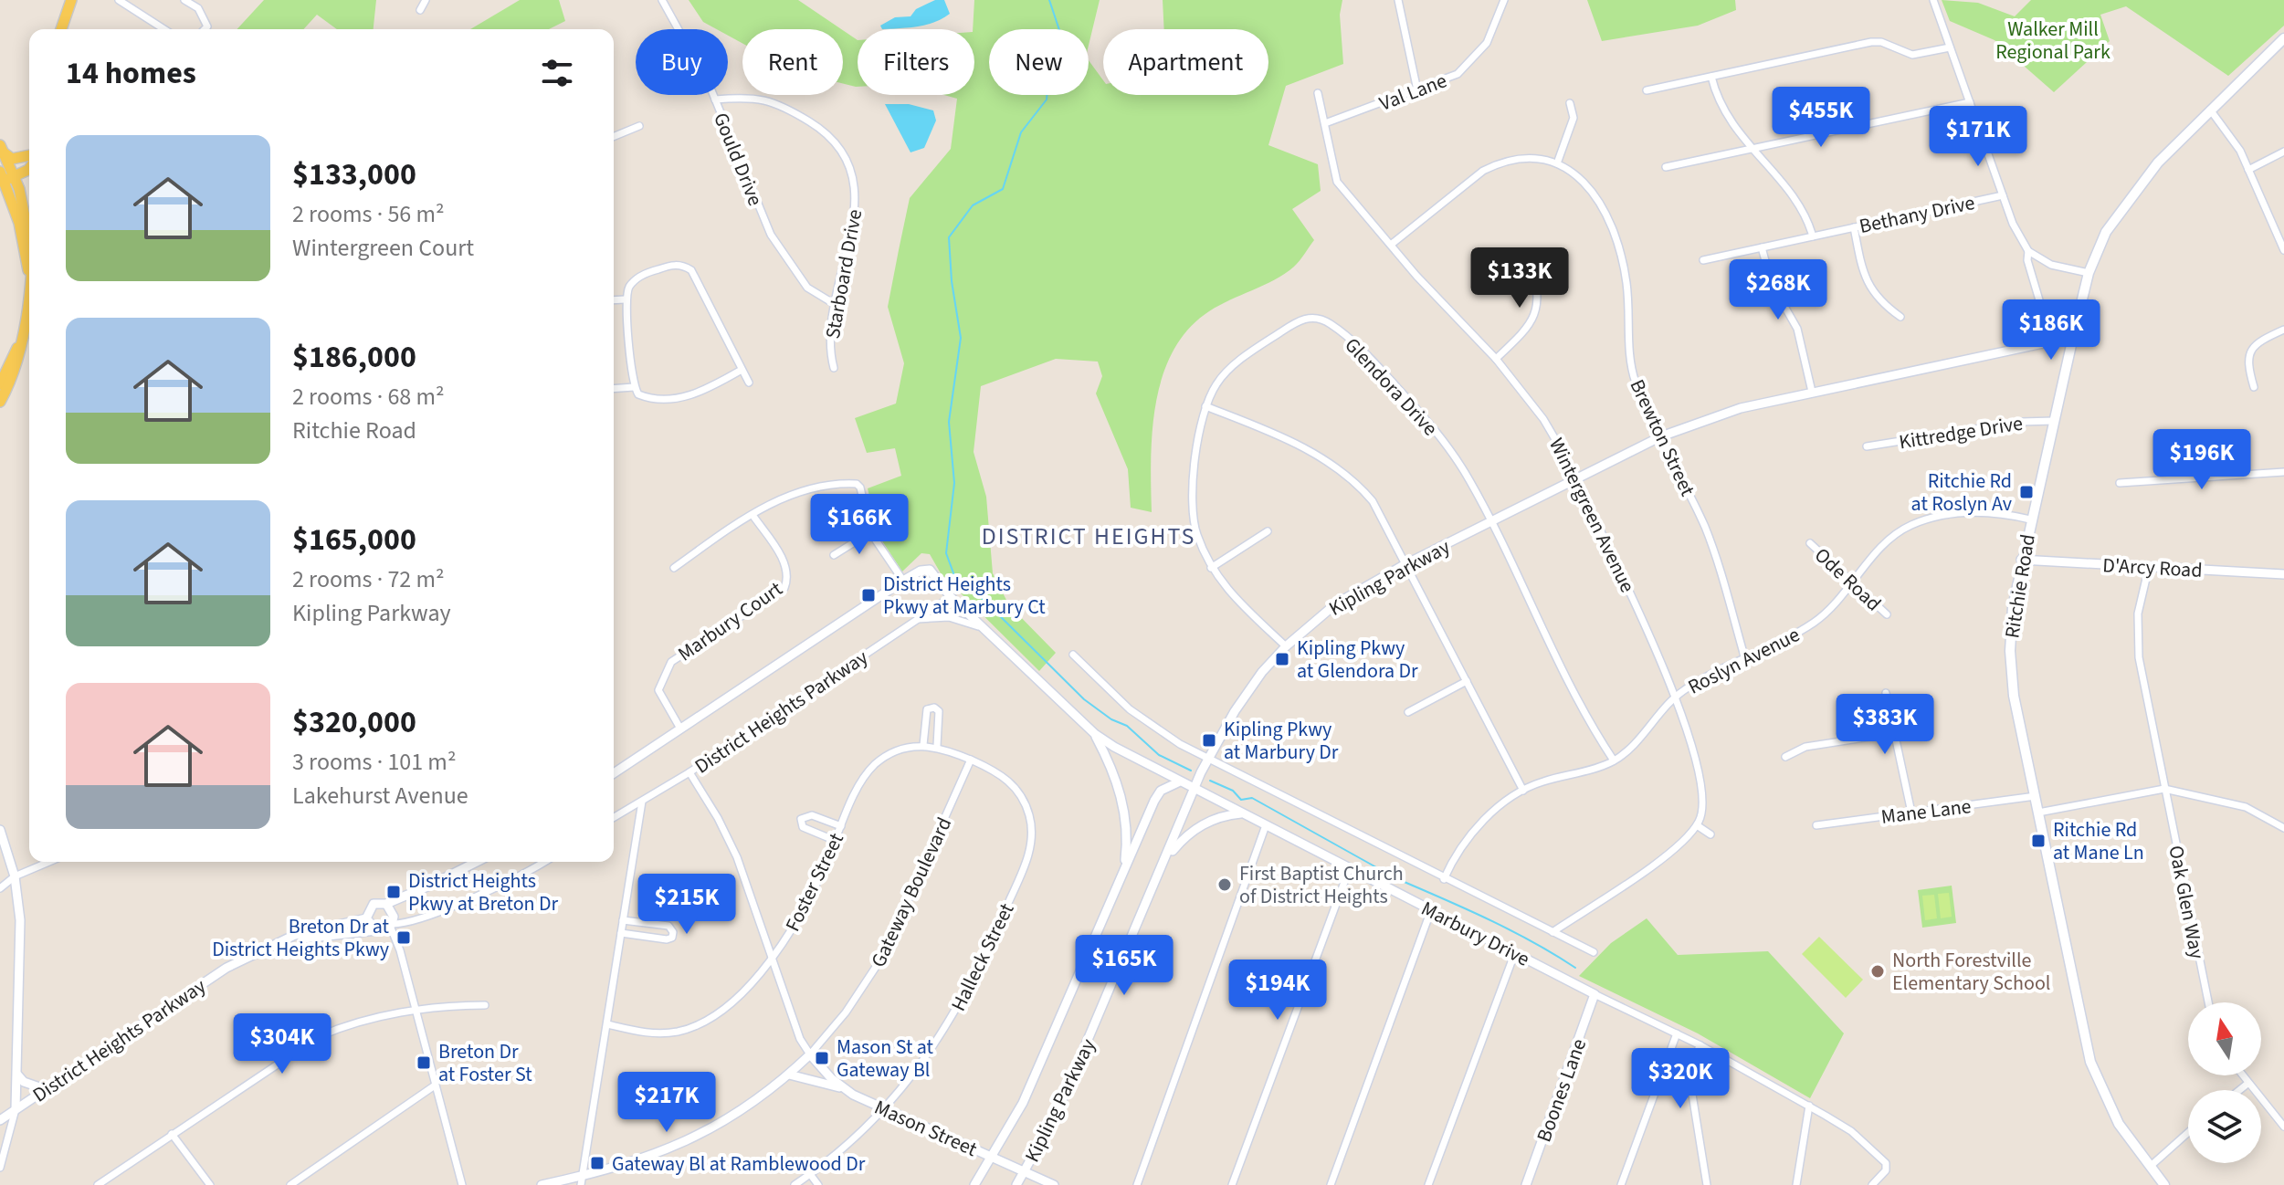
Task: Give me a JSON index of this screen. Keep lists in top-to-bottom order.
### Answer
{
  "streets": {
    "main road": ["Ritchie Road"],
    "street": [
      "Val Lane",
      "Gould Drive",
      "Bethany Drive",
      "Starboard Drive",
      "Glendora Drive",
      "Kittredge Drive",
      "Brewton Street",
      "Wintergreen Avenue",
      "D'Arcy Road",
      "Kipling Parkway",
      "Ode Road",
      "Marbury Court",
      "Roslyn Avenue",
      "District Heights Parkway",
      "Mane Lane",
      "Foster Street",
      "Gateway Boulevard",
      "Oak Glen Way",
      "Marbury Drive",
      "Halleck Street",
      "Boones Lane",
      "Mason Street"
    ]
  },
  "crossings": [
    ["Val Lane", "Wintergreen Avenue"],
    ["Gould Drive", "Starboard Drive"],
    ["Glendora Drive", "Kipling Parkway"],
    ["Glendora Drive", "Roslyn Avenue"],
    ["Kittredge Drive", "Ritchie Road"],
    ["Brewton Street", "Kipling Parkway"],
    ["Brewton Street", "Roslyn Avenue"],
    ["Wintergreen Avenue", "Kipling Parkway"],
    ["Wintergreen Avenue", "Roslyn Avenue"],
    ["D'Arcy Road", "Ritchie Road"],
    ["D'Arcy Road", "Oak Glen Way"],
    ["Kipling Parkway", "Ritchie Road"],
    ["Kipling Parkway", "Marbury Drive"],
    ["Kipling Parkway", "Mason Street"],
    ["Ode Road", "Roslyn Avenue"],
    ["Ritchie Road", "Roslyn Avenue"],
    ["Ritchie Road", "Mane Lane"],
    ["Marbury Court", "District Heights Parkway"],
    ["Roslyn Avenue", "Marbury Drive"],
    ["District Heights Parkway", "Marbury Drive"],
    ["District Heights Parkway", "Mason Street"],
    ["Foster Street", "Gateway Boulevard"],
    ["Foster Street", "Halleck Street"],
    ["Foster Street", "Mason Street"],
    ["Gateway Boulevard", "Halleck Street"],
    ["Gateway Boulevard", "Mason Street"],
    ["Marbury Drive", "Boones Lane"],
    ["Halleck Street", "Mason Street"]
  ],
  "districts": ["DISTRICT HEIGHTS"],
  "parks": ["Walker Mill Regional Park"],
  "places": {
    "transit": [
      "Ritchie Rd at Roslyn Av",
      "District Heights Pkwy at Marbury Ct",
      "Kipling Pkwy at Glendora Dr",
      "Kipling Pkwy at Marbury Dr",
      "Ritchie Rd at Mane Ln",
      "District Heights Pkwy at Breton Dr",
      "Breton Dr at District Heights Pkwy",
      "Mason St at Gateway Bl",
      "Breton Dr at Foster St",
      "Gateway Bl at Ramblewood Dr"
    ],
    "other": ["First Baptist Church of District Heights", "North Forestville Elementary School"]
  },
  "north": "top",
  "page": {
    "chip": [
      "Buy",
      "Rent",
      "Filters",
      "New",
      "Apartment"
    ],
    "heading": "14 homes",
    "price": [
      "$455K",
      "$171K",
      "$133K",
      "$268K",
      "$186K",
      "$196K",
      "$166K",
      "$383K",
      "$215K",
      "$165K",
      "$194K",
      "$304K",
      "$320K",
      "$217K"
    ],
    "list": [
      {
        "name": "$133,000",
        "note": "2 rooms · 56 m² · Wintergreen Court"
      },
      {
        "name": "$186,000",
        "note": "2 rooms · 68 m² · Ritchie Road"
      },
      {
        "name": "$165,000",
        "note": "2 rooms · 72 m² · Kipling Parkway"
      },
      {
        "name": "$320,000",
        "note": "3 rooms · 101 m² · Lakehurst Avenue"
      }
    ]
  }
}
